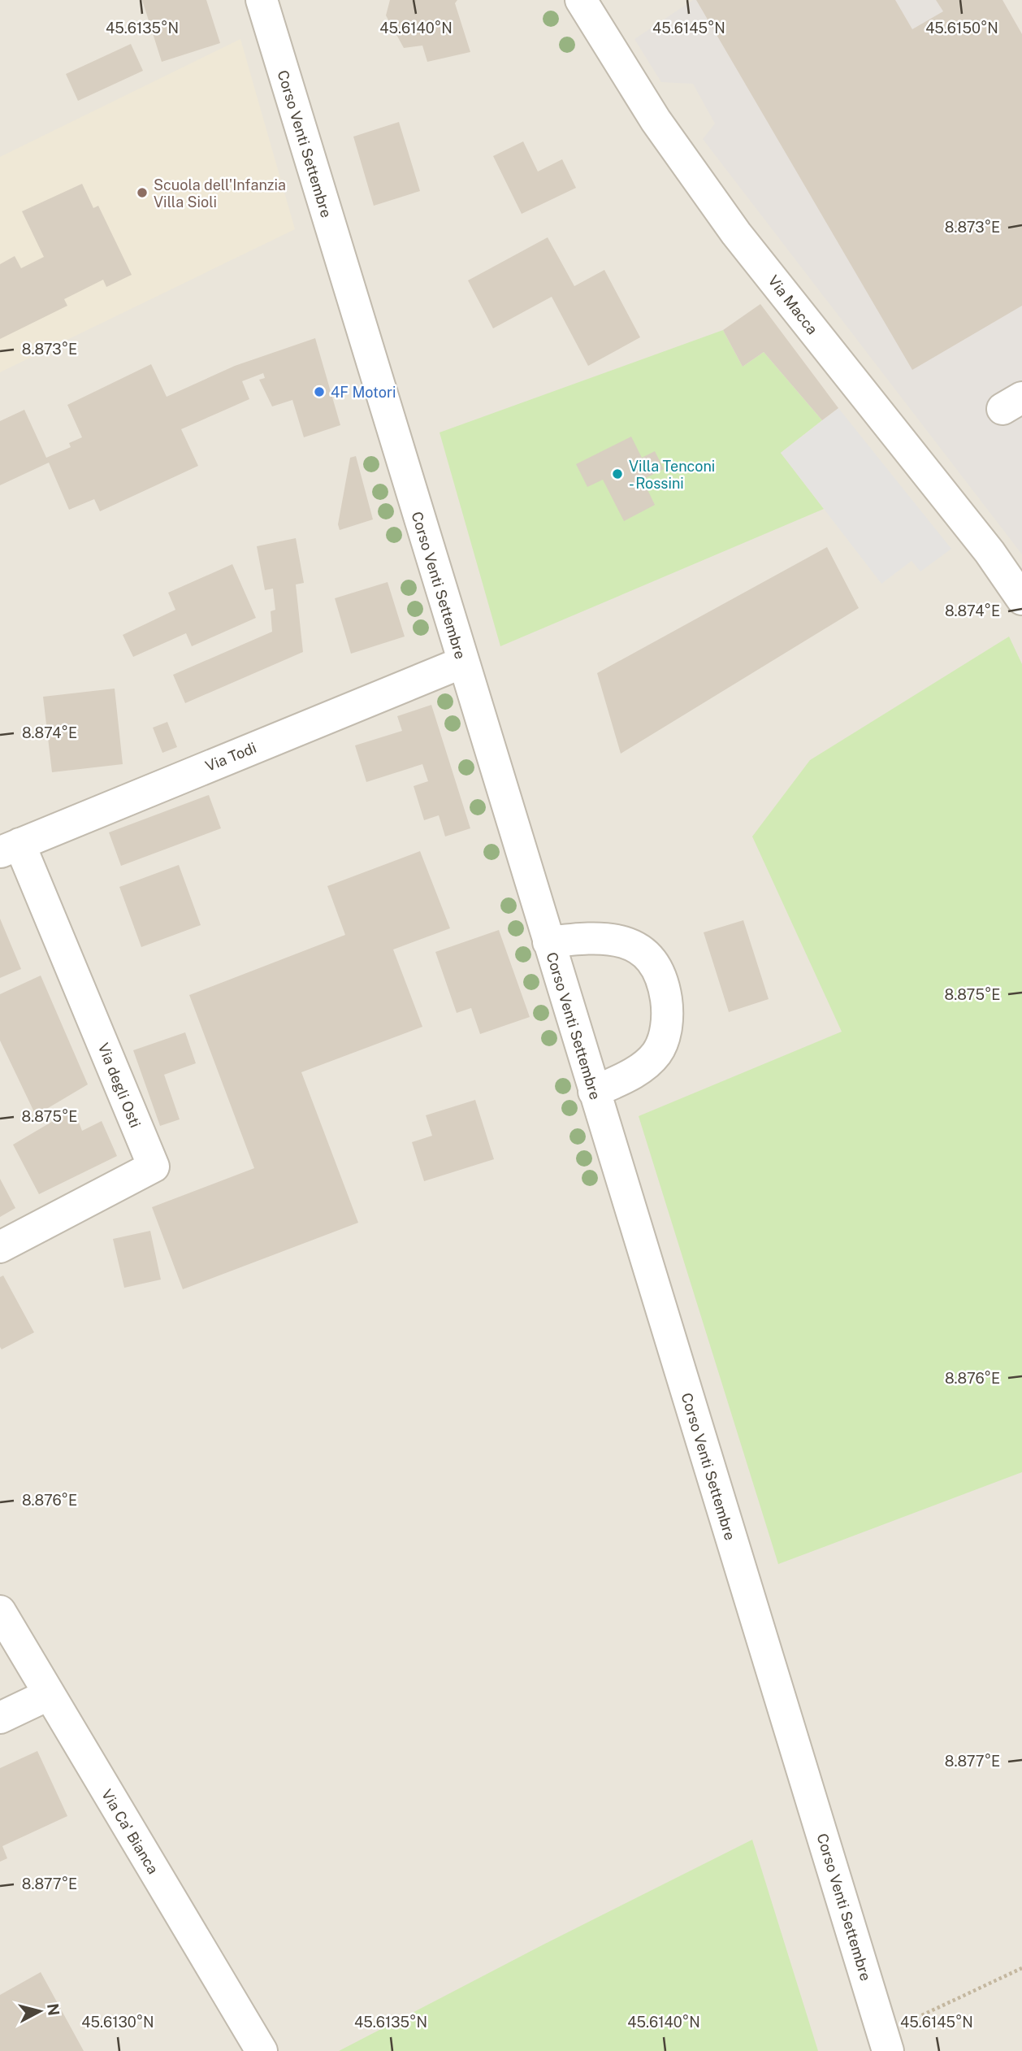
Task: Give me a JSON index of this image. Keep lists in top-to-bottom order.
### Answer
{
  "streets": {
    "street": [
      "Corso Venti Settembre",
      "Via Macca",
      "Via Todi",
      "Via degli Osti",
      "Via Ca' Bianca"
    ]
  },
  "crossings": [
    ["Corso Venti Settembre", "Via Todi"],
    ["Via Todi", "Via degli Osti"]
  ],
  "places": ["Scuola dell'Infanzia Villa Sioli", "4F Motori", "Villa Tenconi - Rossini"],
  "north": "right",
  "coordinates": [
    "45.6135°N",
    "45.6140°N",
    "45.6145°N",
    "45.6150°N",
    "8.873°E",
    "8.874°E",
    "8.875°E",
    "8.876°E",
    "8.877°E",
    "45.6130°N"
  ]
}
